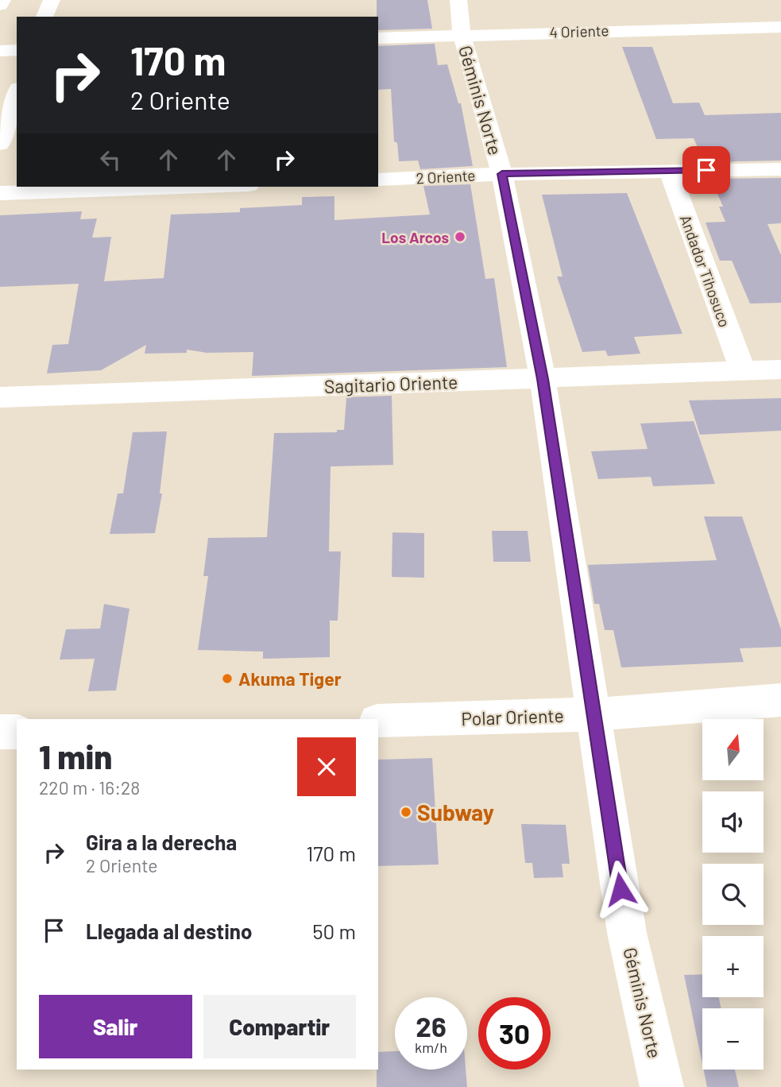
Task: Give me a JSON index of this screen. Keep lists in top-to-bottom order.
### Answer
{
  "streets": {
    "street": [
      "4 Oriente",
      "Géminis Norte",
      "2 Oriente",
      "Andador Tihosuco",
      "Sagitario Oriente",
      "Polar Oriente"
    ]
  },
  "crossings": [
    ["4 Oriente", "Géminis Norte"],
    ["Géminis Norte", "2 Oriente"],
    ["Géminis Norte", "Sagitario Oriente"],
    ["Géminis Norte", "Polar Oriente"],
    ["2 Oriente", "Andador Tihosuco"],
    ["Andador Tihosuco", "Sagitario Oriente"]
  ],
  "places": ["Los Arcos", "Akuma Tiger", "Subway"],
  "north": "top",
  "page": {
    "turn": ["170 m", "2 Oriente"],
    "map_buttons": ["+", "−"],
    "heading": ["1 min", "220 m · 16:28"],
    "list": [
      {
        "name": "Gira a la derecha",
        "note": "2 Oriente",
        "value": "170 m"
      },
      {
        "name": "Llegada al destino",
        "value": "50 m"
      }
    ],
    "buttons": ["Salir", "Compartir"],
    "speed": "26 km/h",
    "limit": "30"
  }
}
